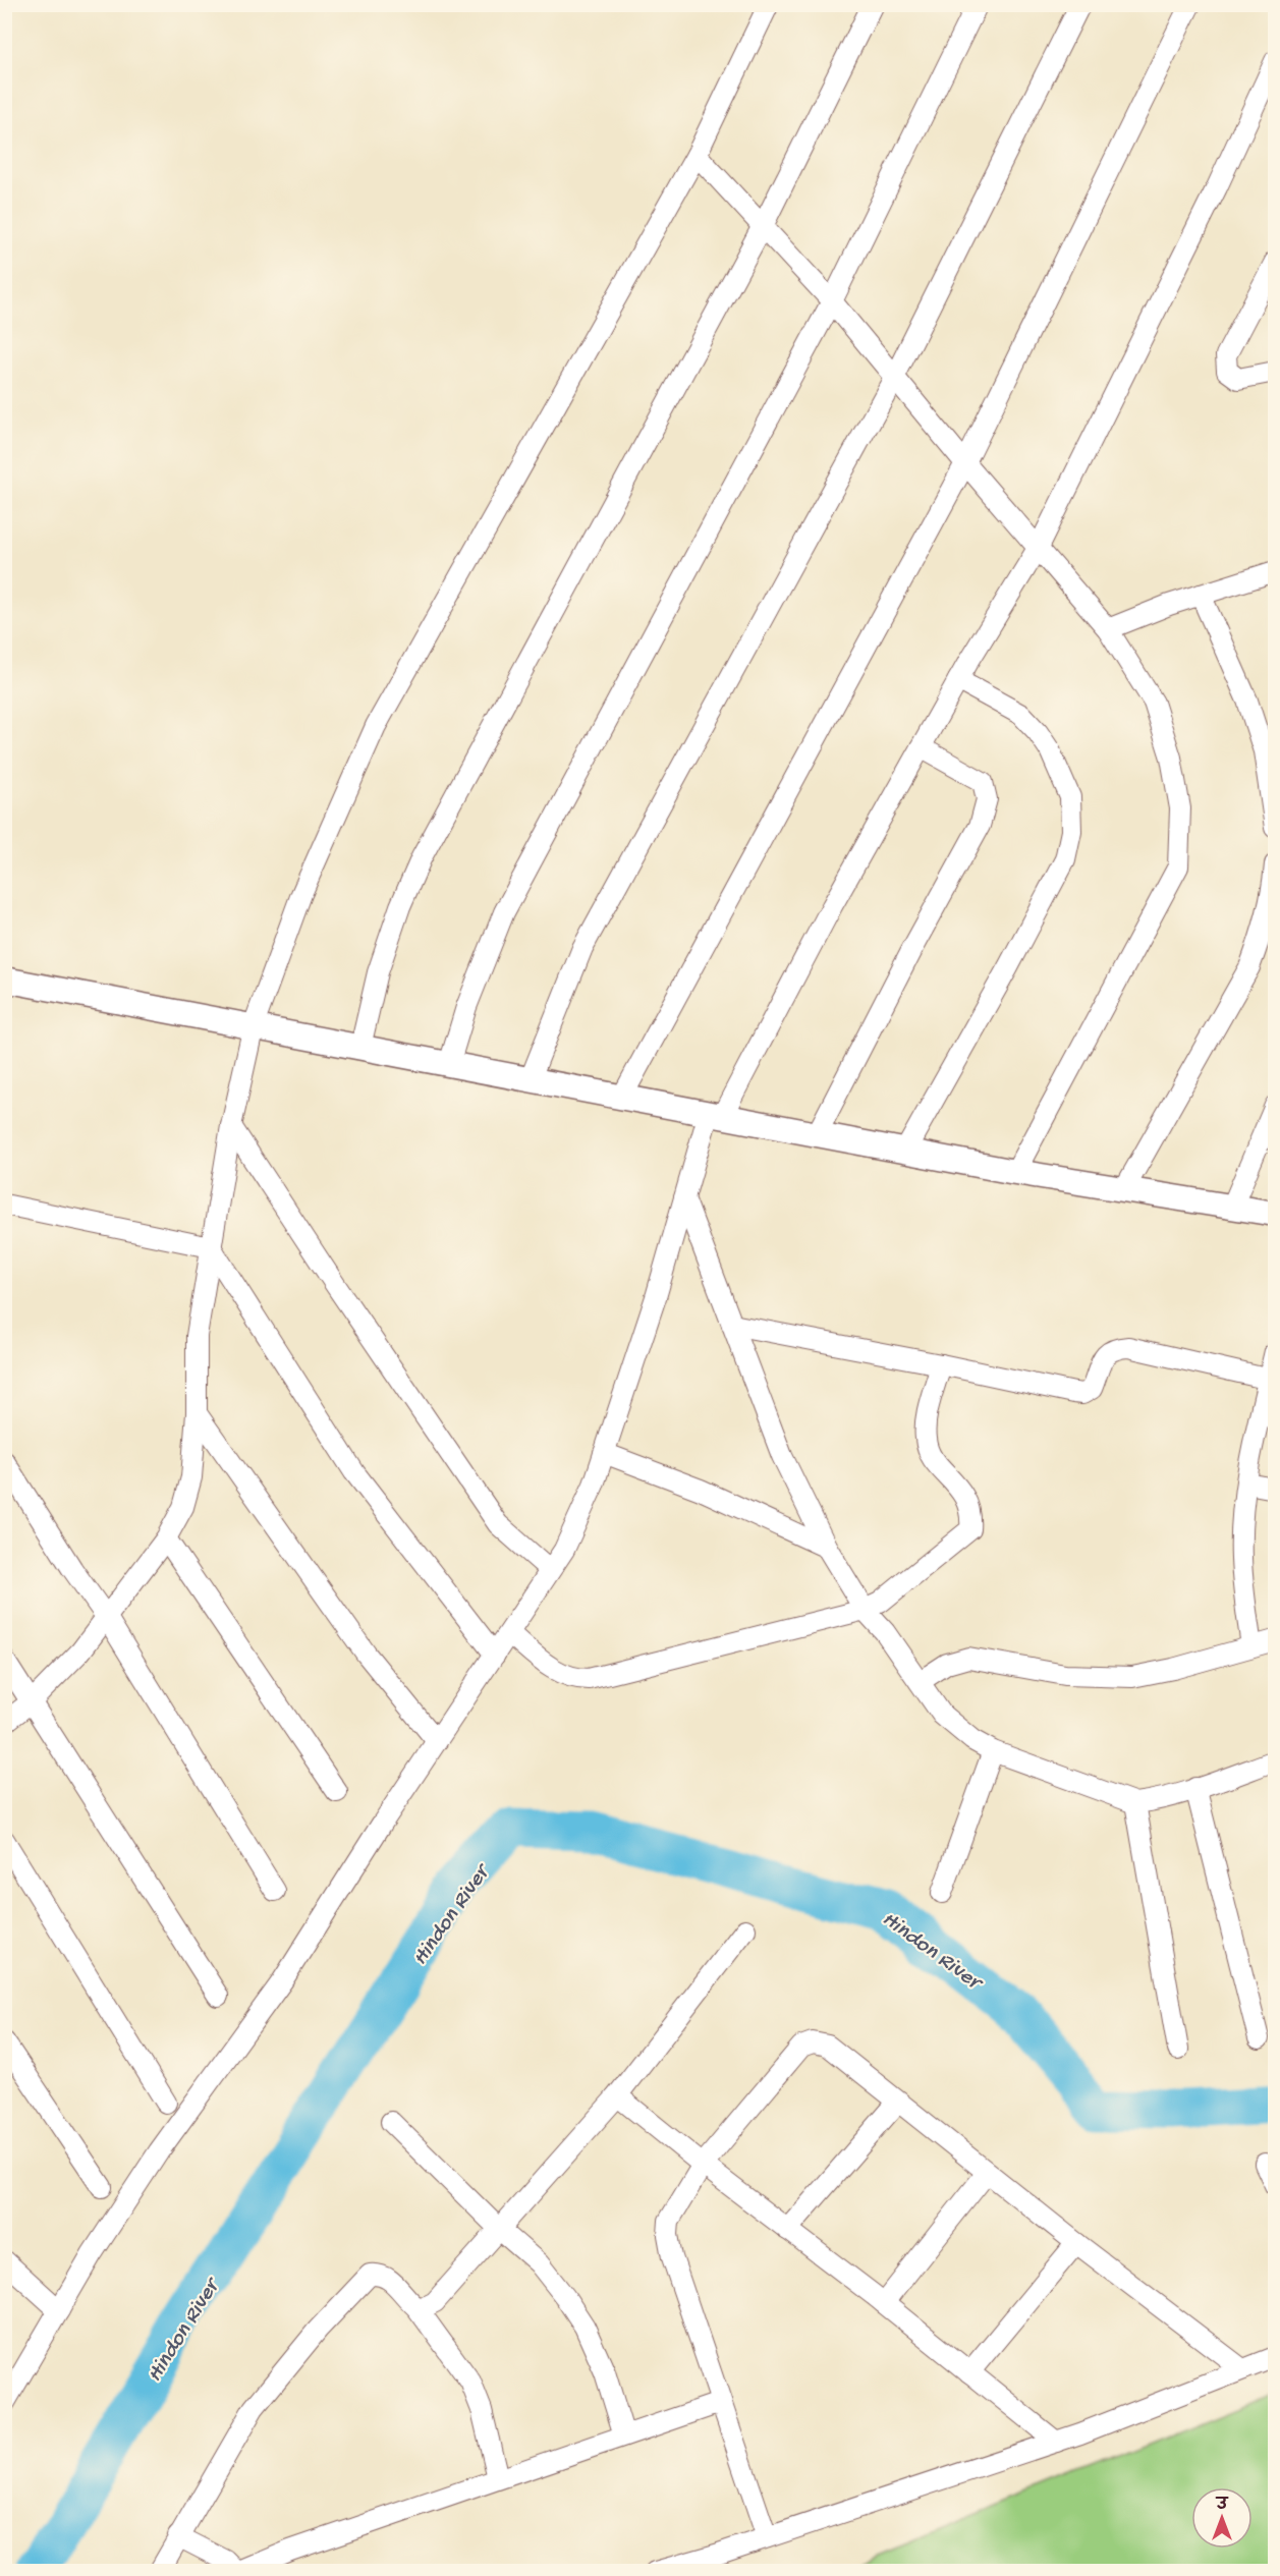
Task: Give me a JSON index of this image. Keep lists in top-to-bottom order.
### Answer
{
  "water": ["Hindon River"],
  "north": "top"
}
